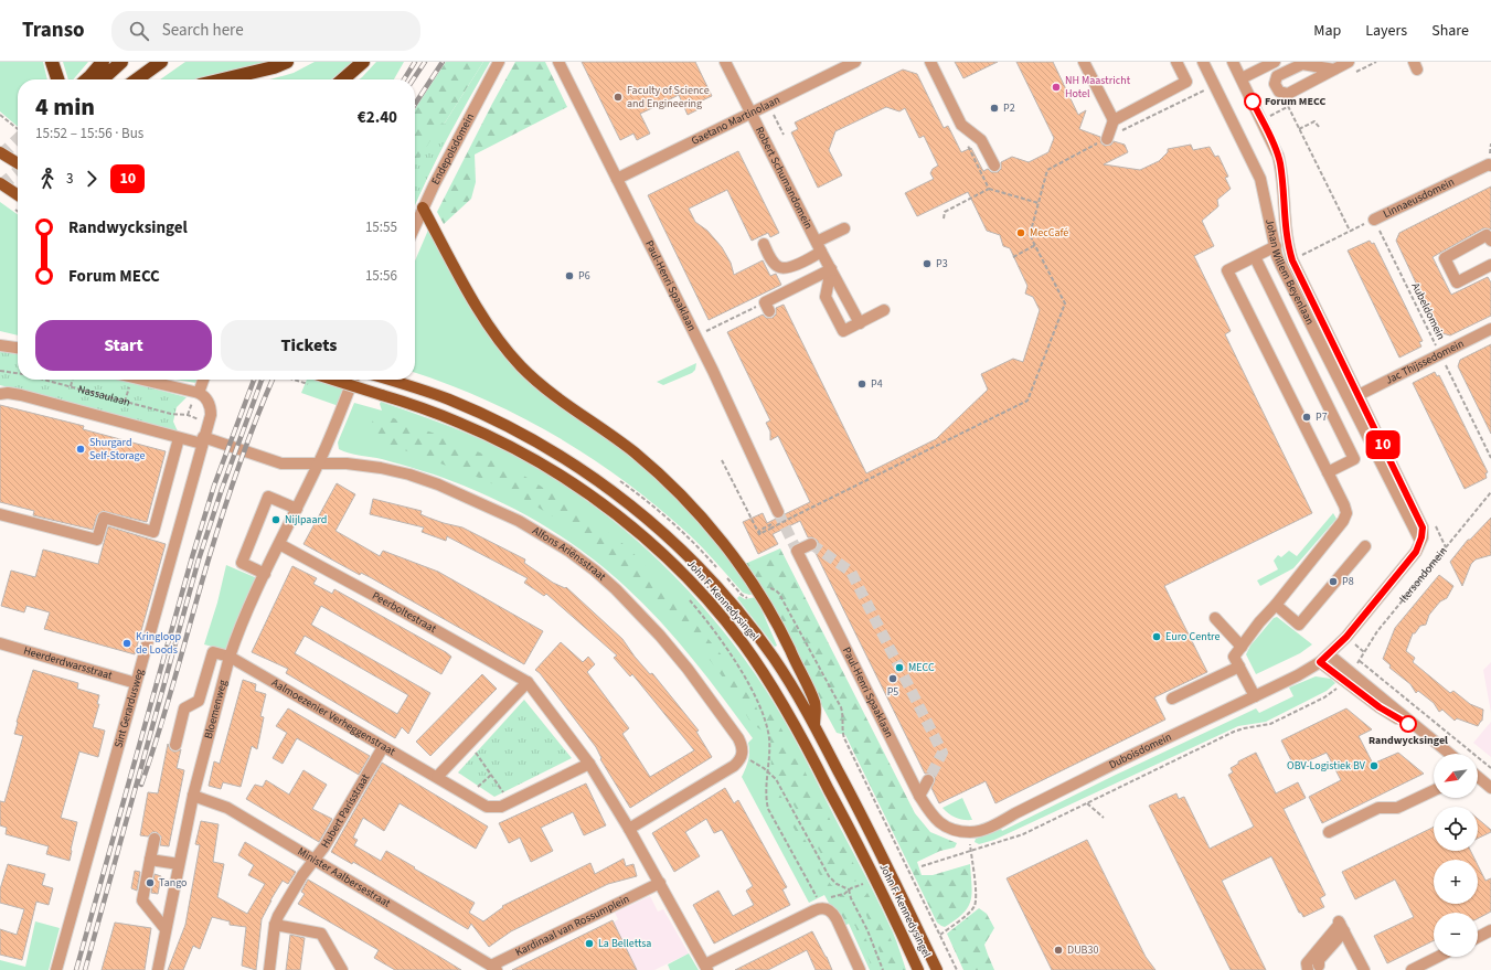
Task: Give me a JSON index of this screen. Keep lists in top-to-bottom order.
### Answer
{
  "streets": {
    "main road": ["John F. Kennedysingel"],
    "street": [
      "Gaetano Martinolaan",
      "Endepolsdomein",
      "Robert Schumandomein",
      "Linnaeusdomein",
      "Johan Willem Beyenlaan",
      "Paul-Henri Spaaklaan",
      "Jac Thijssedomein",
      "Alfons Ariënsstraat",
      "Itersondomein",
      "Peerboltestraat",
      "Heerderdwarsstraat",
      "Sint Gerardusweg",
      "Bloemenweg",
      "Aalmoezenier Verheggenstraat",
      "Duboisdomein",
      "Hubert Parisstraat",
      "Minister Aalbersestraat",
      "Kardinaal van Rossumplein"
    ],
    "path": ["Aubeldomein", "Nassaulaan"]
  },
  "crossings": [
    ["Gaetano Martinolaan", "Robert Schumandomein"],
    ["Gaetano Martinolaan", "Paul-Henri Spaaklaan"],
    ["Linnaeusdomein", "Johan Willem Beyenlaan"],
    ["Linnaeusdomein", "Aubeldomein"],
    ["Johan Willem Beyenlaan", "Jac Thijssedomein"],
    ["Johan Willem Beyenlaan", "Itersondomein"],
    ["Paul-Henri Spaaklaan", "Duboisdomein"],
    ["Aubeldomein", "Jac Thijssedomein"],
    ["Nassaulaan", "Sint Gerardusweg"],
    ["Alfons Ariënsstraat", "Sint Gerardusweg"],
    ["Alfons Ariënsstraat", "Bloemenweg"],
    ["Itersondomein", "Duboisdomein"],
    ["Peerboltestraat", "Bloemenweg"],
    ["Heerderdwarsstraat", "Sint Gerardusweg"],
    ["Bloemenweg", "Aalmoezenier Verheggenstraat"],
    ["Bloemenweg", "Minister Aalbersestraat"],
    ["Aalmoezenier Verheggenstraat", "Hubert Parisstraat"],
    ["Hubert Parisstraat", "Minister Aalbersestraat"],
    ["Minister Aalbersestraat", "Kardinaal van Rossumplein"]
  ],
  "places": [
    "NH Maastricht Hotel",
    "Faculty of Science and Engineering",
    "Forum MECC",
    "P2",
    "MecCafé",
    "P3",
    "P6",
    "P4",
    "P7",
    "Shurgard Self-Storage",
    "Nijlpaard",
    "P8",
    "Euro Centre",
    "Kringloop de Loods",
    "MECC",
    "P5",
    "Randwycksingel",
    "OBV-Logistiek BV",
    "Tango",
    "La Bellettsa",
    "DUB30"
  ],
  "lines": ["bus line 10"],
  "north": "bottom left",
  "page": {
    "header": "Transo",
    "search": "Search here",
    "nav": ["Map", "Layers", "Share"],
    "on_map": "10",
    "heading": ["4 min", "15:52 – 15:56 · Bus", "€2.40"],
    "legs": ["3", "10"],
    "list": [
      {
        "name": "Randwycksingel",
        "value": "15:55"
      },
      {
        "name": "Forum MECC",
        "value": "15:56"
      }
    ],
    "buttons": ["Start", "Tickets"],
    "map_buttons": ["+", "−"]
  }
}
